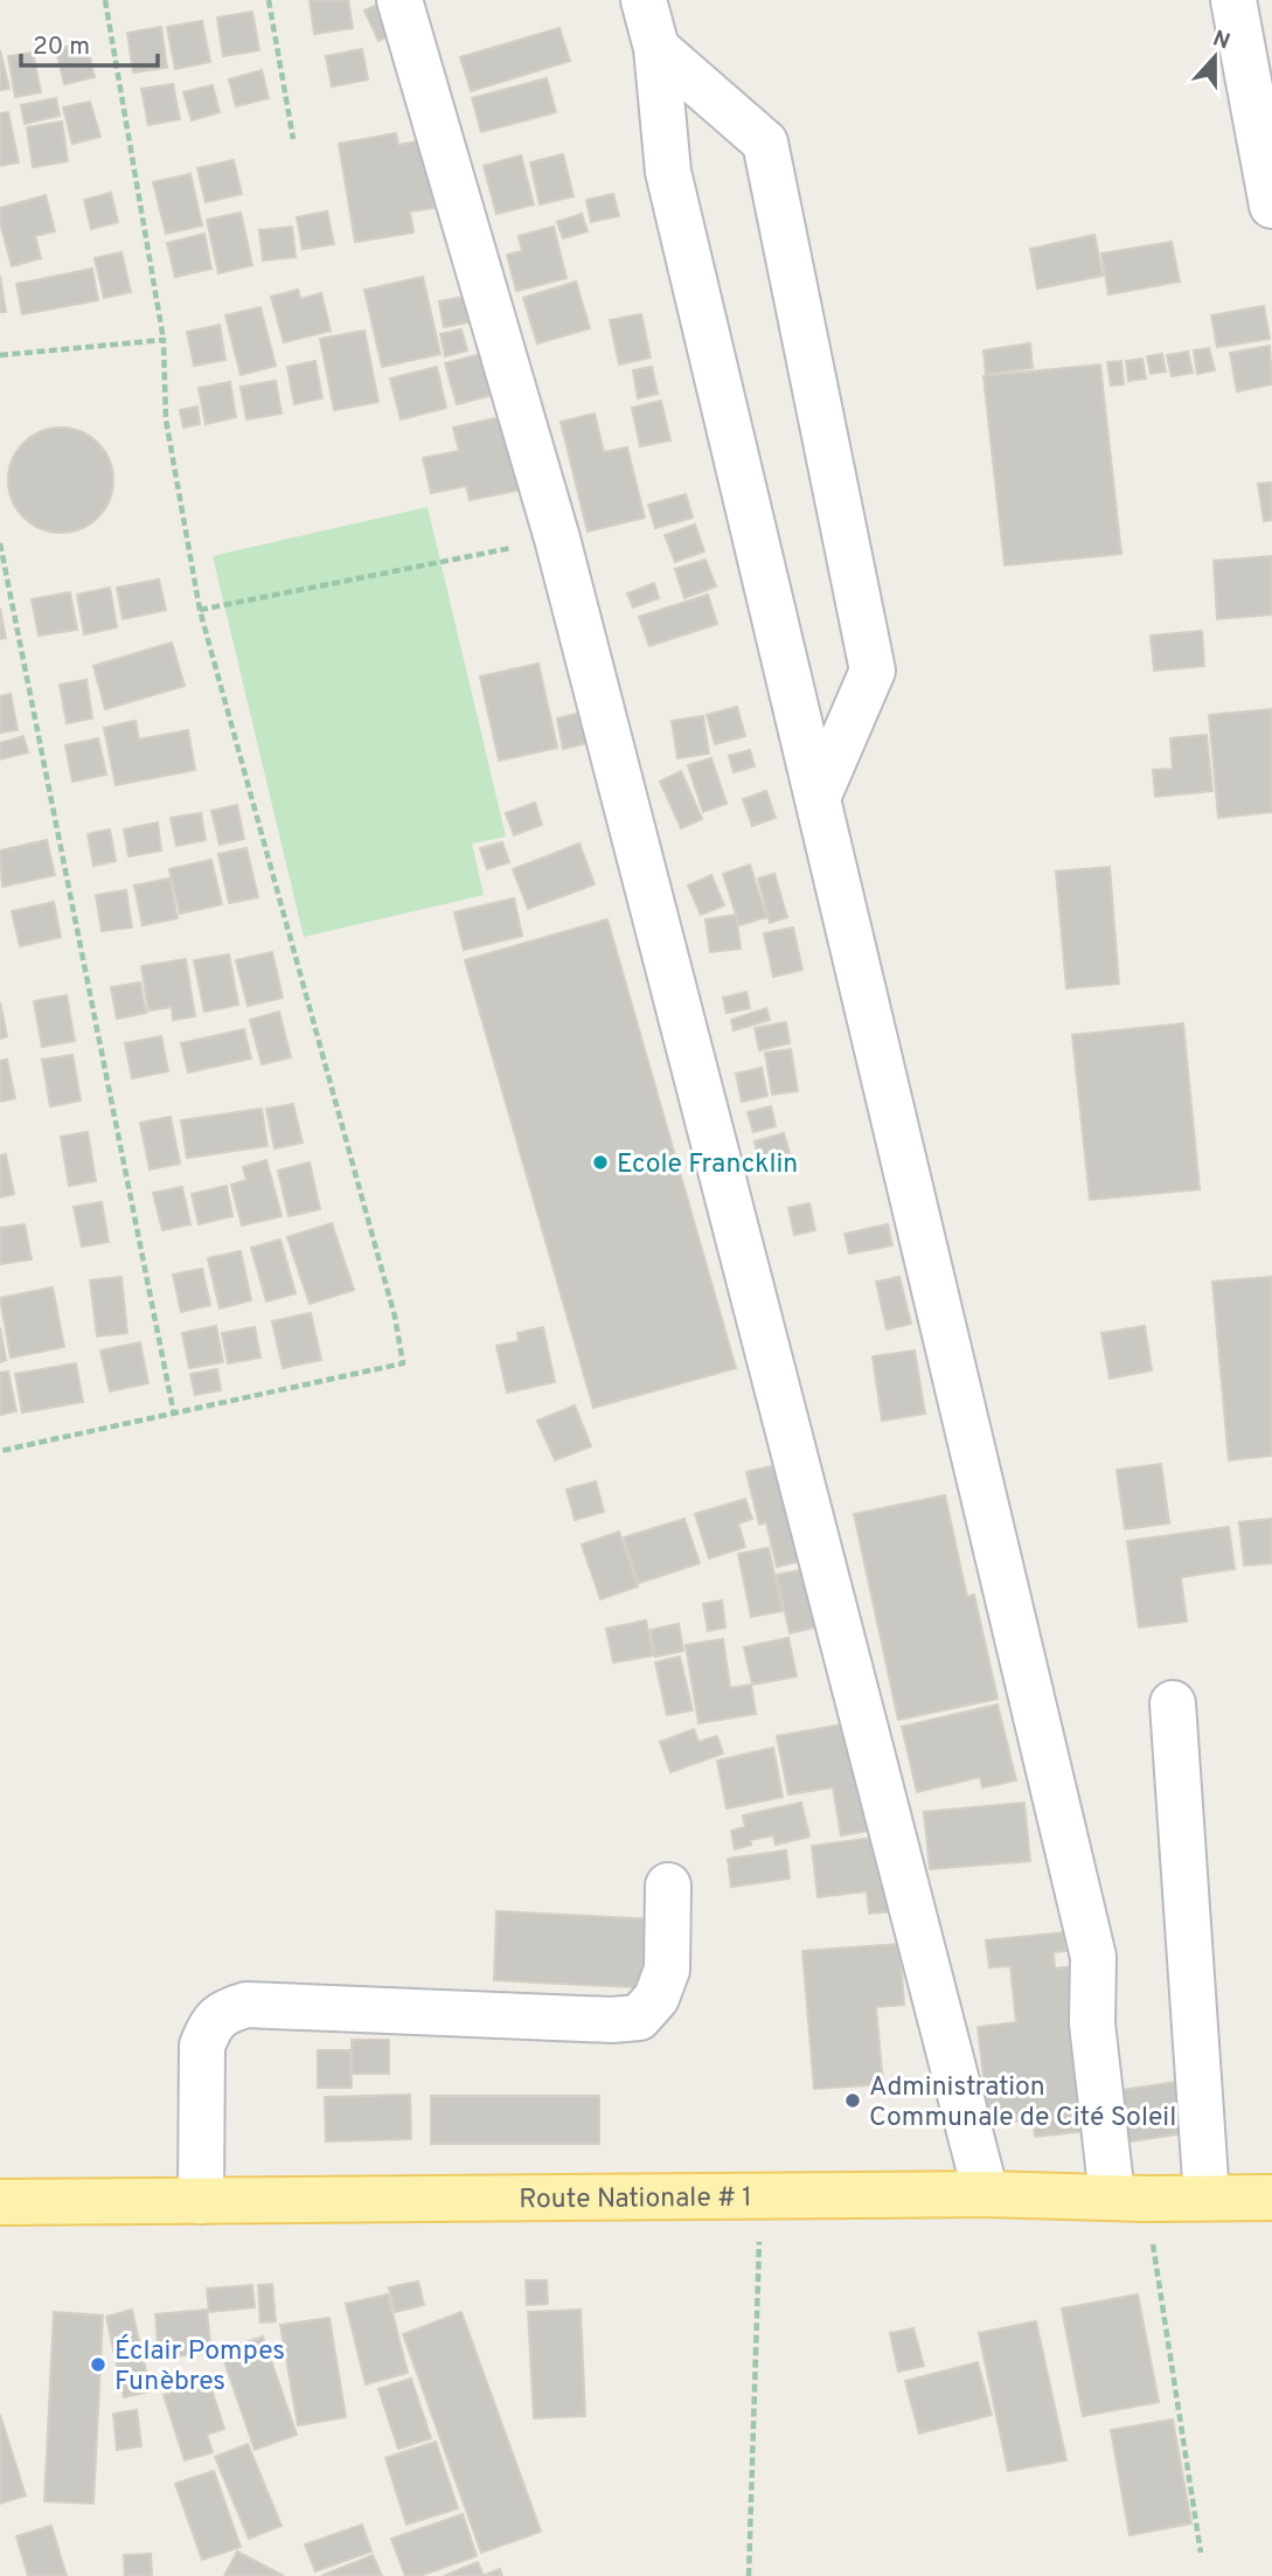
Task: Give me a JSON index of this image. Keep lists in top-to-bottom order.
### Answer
{
  "streets": {
    "main road": ["Route Nationale # 1"]
  },
  "places": ["Ecole Francklin", "Administration Communale de Cité Soleil", "Éclair Pompes Funèbres"],
  "scale_bar": "20 m",
  "north": "top"
}
